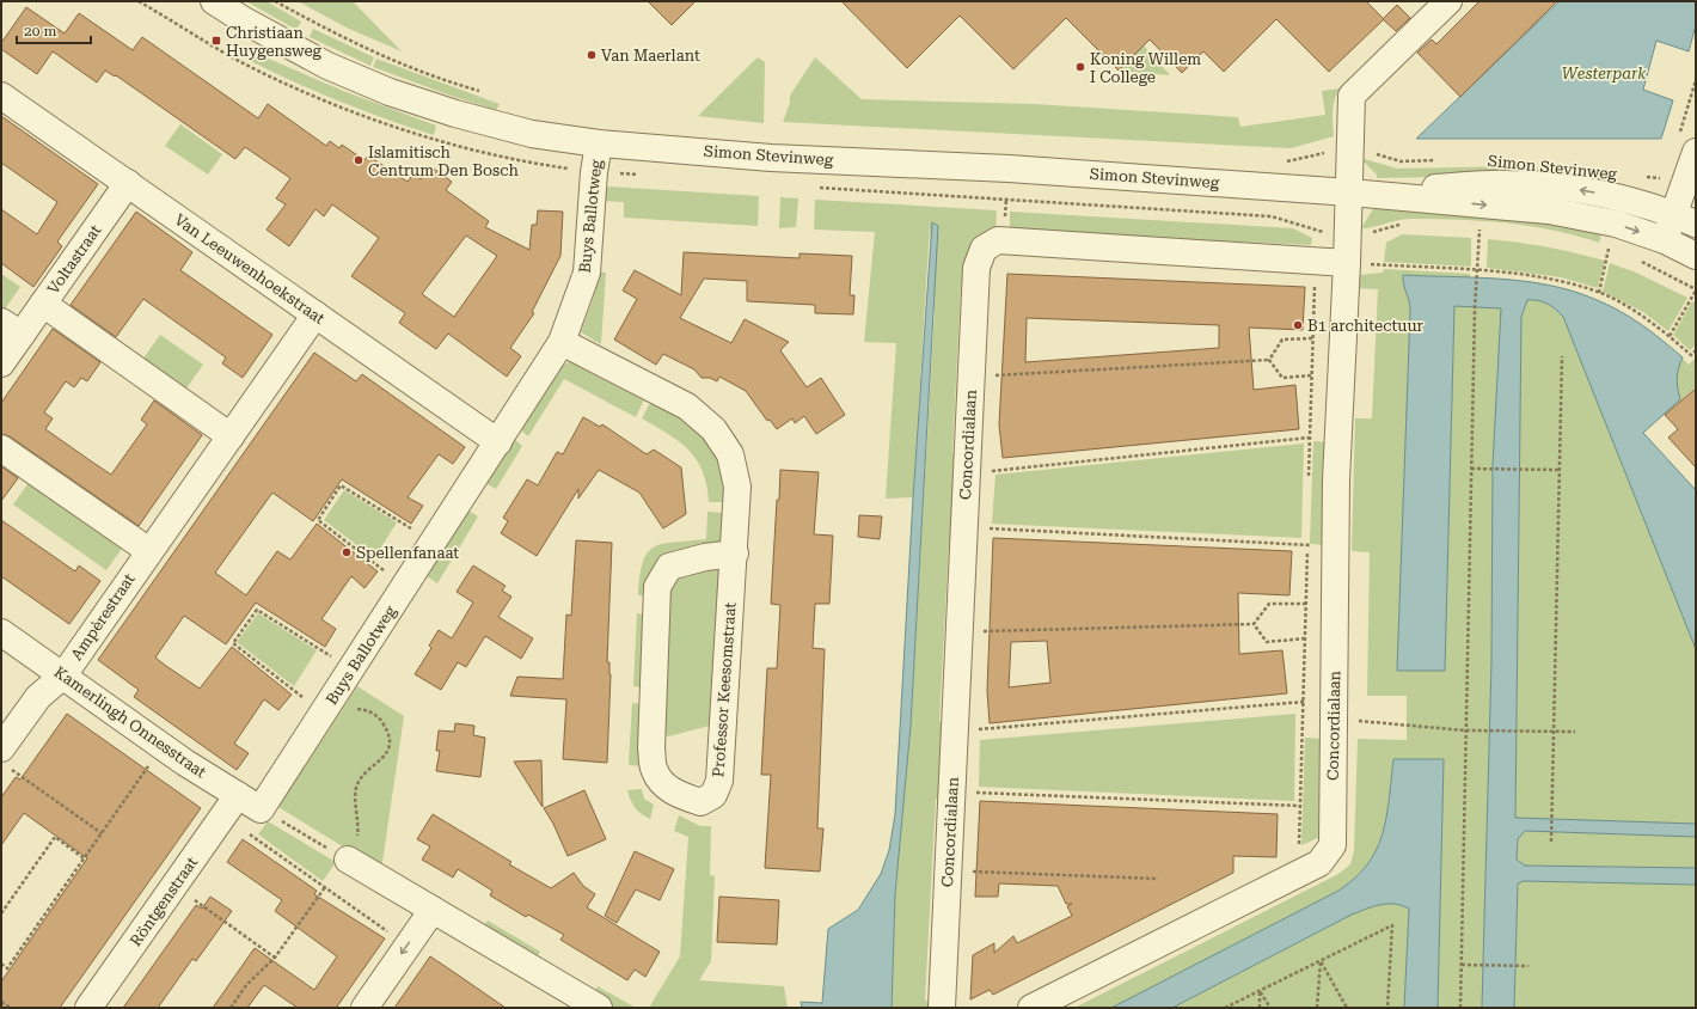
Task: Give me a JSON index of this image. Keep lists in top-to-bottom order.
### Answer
{
  "streets": {
    "street": [
      "Simon Stevinweg",
      "Buys Ballotweg",
      "Voltastraat",
      "Van Leeuwenhoekstraat",
      "Concordialaan",
      "Ampèrestraat",
      "Professor Keesomstraat",
      "Kamerlingh Onnesstraat",
      "Röntgenstraat"
    ]
  },
  "crossings": [
    ["Simon Stevinweg", "Buys Ballotweg"],
    ["Simon Stevinweg", "Concordialaan"],
    ["Buys Ballotweg", "Van Leeuwenhoekstraat"],
    ["Buys Ballotweg", "Professor Keesomstraat"],
    ["Buys Ballotweg", "Kamerlingh Onnesstraat"],
    ["Voltastraat", "Van Leeuwenhoekstraat"],
    ["Van Leeuwenhoekstraat", "Ampèrestraat"],
    ["Ampèrestraat", "Kamerlingh Onnesstraat"],
    ["Kamerlingh Onnesstraat", "Röntgenstraat"]
  ],
  "parks": ["Westerpark"],
  "places": {
    "transit": ["Christiaan Huygensweg"],
    "other": [
      "Van Maerlant",
      "Koning Willem I College",
      "Islamitisch Centrum Den Bosch",
      "B1 architectuur",
      "Spellenfanaat"
    ]
  },
  "scale_bar": "20 m"
}
